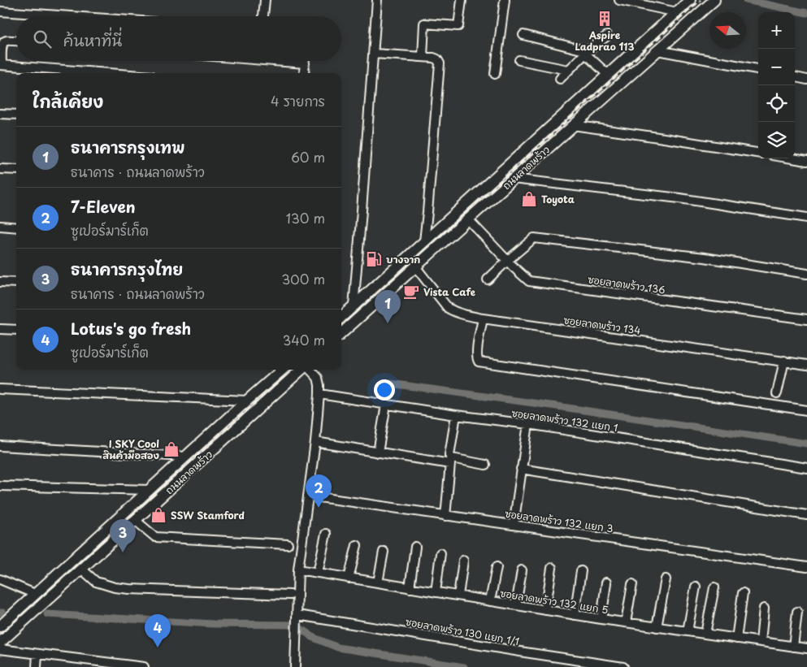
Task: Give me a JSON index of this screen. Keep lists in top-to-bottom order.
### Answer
{
  "streets": {
    "main road": ["ถนนลาดพร้าว"],
    "street": [
      "ซอยลาดพร้าว 136",
      "ซอยลาดพร้าว 134",
      "ซอยลาดพร้าว 132 แยก 1",
      "ซอยลาดพร้าว 132 แยก 3",
      "ซอยลาดพร้าว 132 แยก 5",
      "ซอยลาดพร้าว 130 แยก 1/1"
    ]
  },
  "crossings": [
    ["ถนนลาดพร้าว", "ซอยลาดพร้าว 136"],
    ["ถนนลาดพร้าว", "ซอยลาดพร้าว 134"]
  ],
  "places": {
    "building": ["Aspire Ladprao 113"],
    "shop": ["Toyota", "I SKY Cool สินค้ามือสอง", "SSW Stamford"],
    "fuel station": ["บางจาก"],
    "cafe": ["Vista Cafe"]
  },
  "north": "left",
  "page": {
    "map_buttons": ["+", "−"],
    "search": "ค้นหาที่นี่",
    "heading": ["ใกล้เคียง", "4 รายการ"],
    "list": [
      {
        "mark": "1",
        "name": "ธนาคารกรุงเทพ",
        "note": "ธนาคาร · ถนนลาดพร้าว",
        "value": "60 m"
      },
      {
        "mark": "2",
        "name": "7-Eleven",
        "note": "ซูเปอร์มาร์เก็ต",
        "value": "130 m"
      },
      {
        "mark": "3",
        "name": "ธนาคารกรุงไทย",
        "note": "ธนาคาร · ถนนลาดพร้าว",
        "value": "300 m"
      },
      {
        "mark": "4",
        "name": "Lotus's go fresh",
        "note": "ซูเปอร์มาร์เก็ต",
        "value": "340 m"
      }
    ],
    "pins": [
      "1",
      "2",
      "3",
      "4"
    ]
  }
}
